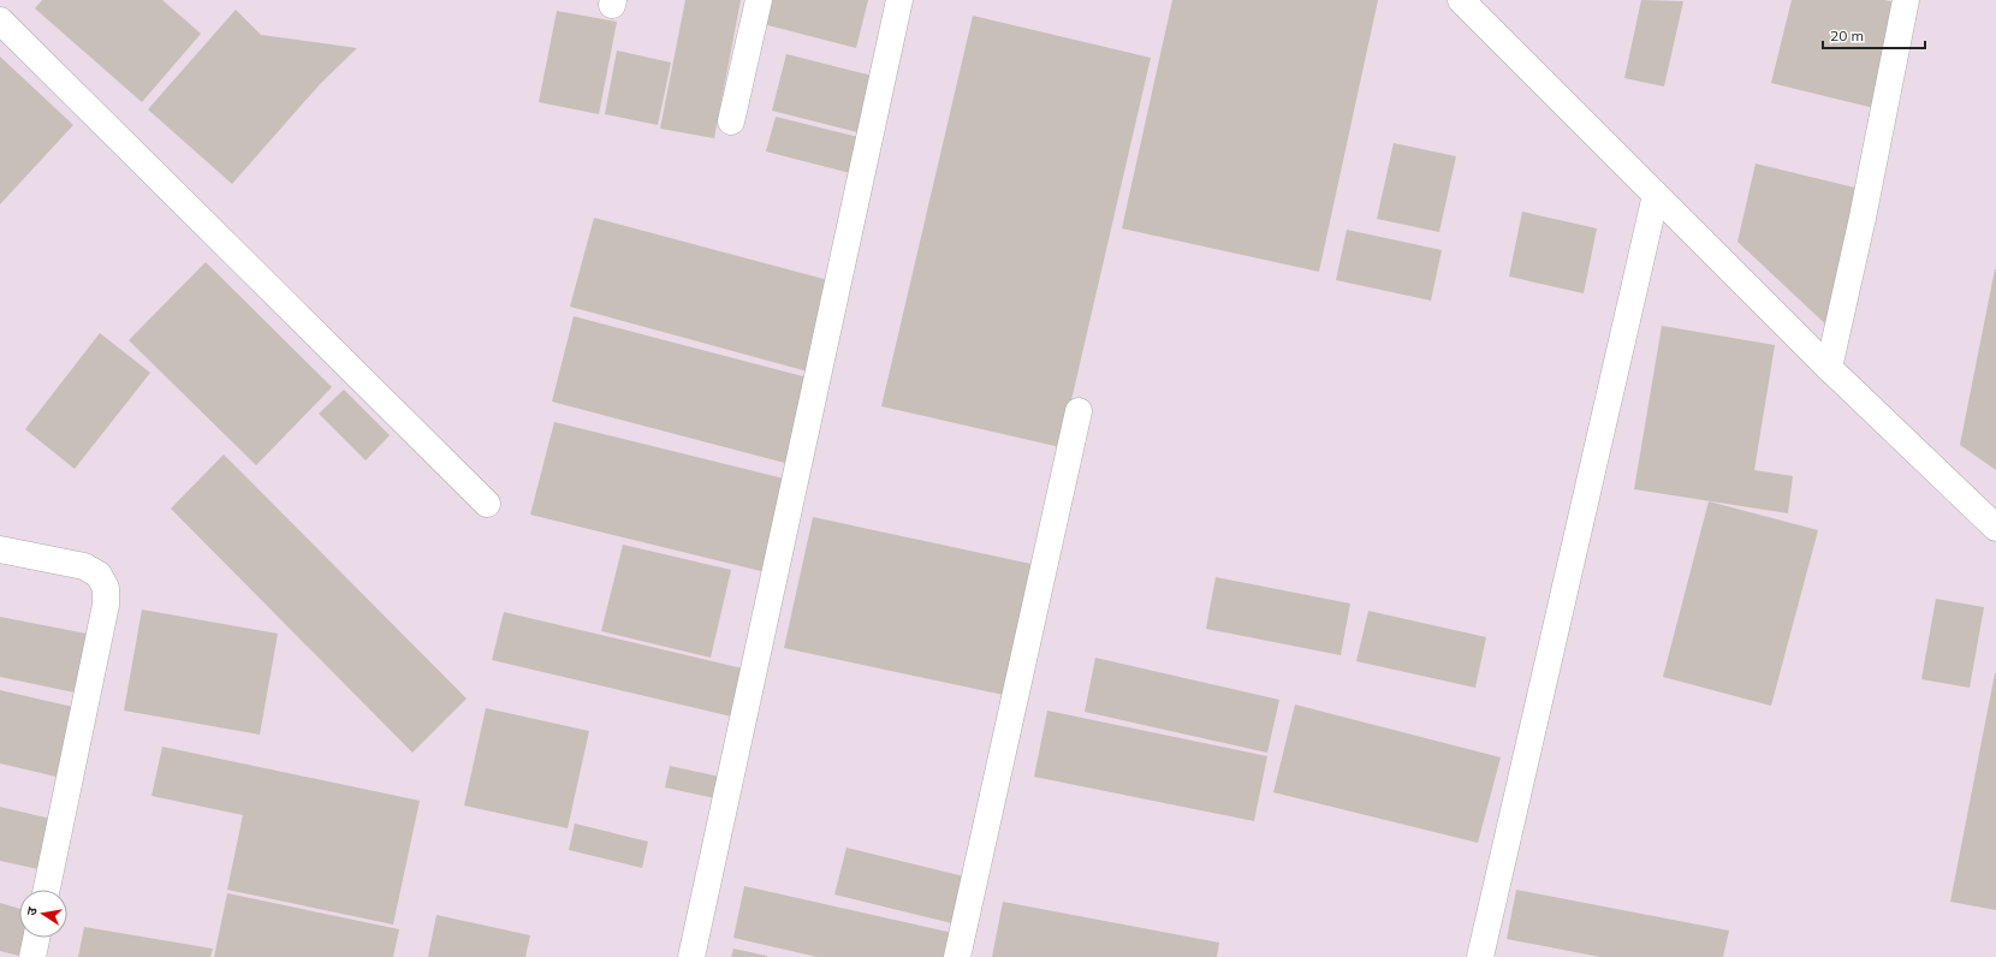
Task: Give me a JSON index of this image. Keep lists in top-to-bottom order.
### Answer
{
  "scale_bar": "20 m",
  "north": "left"
}
